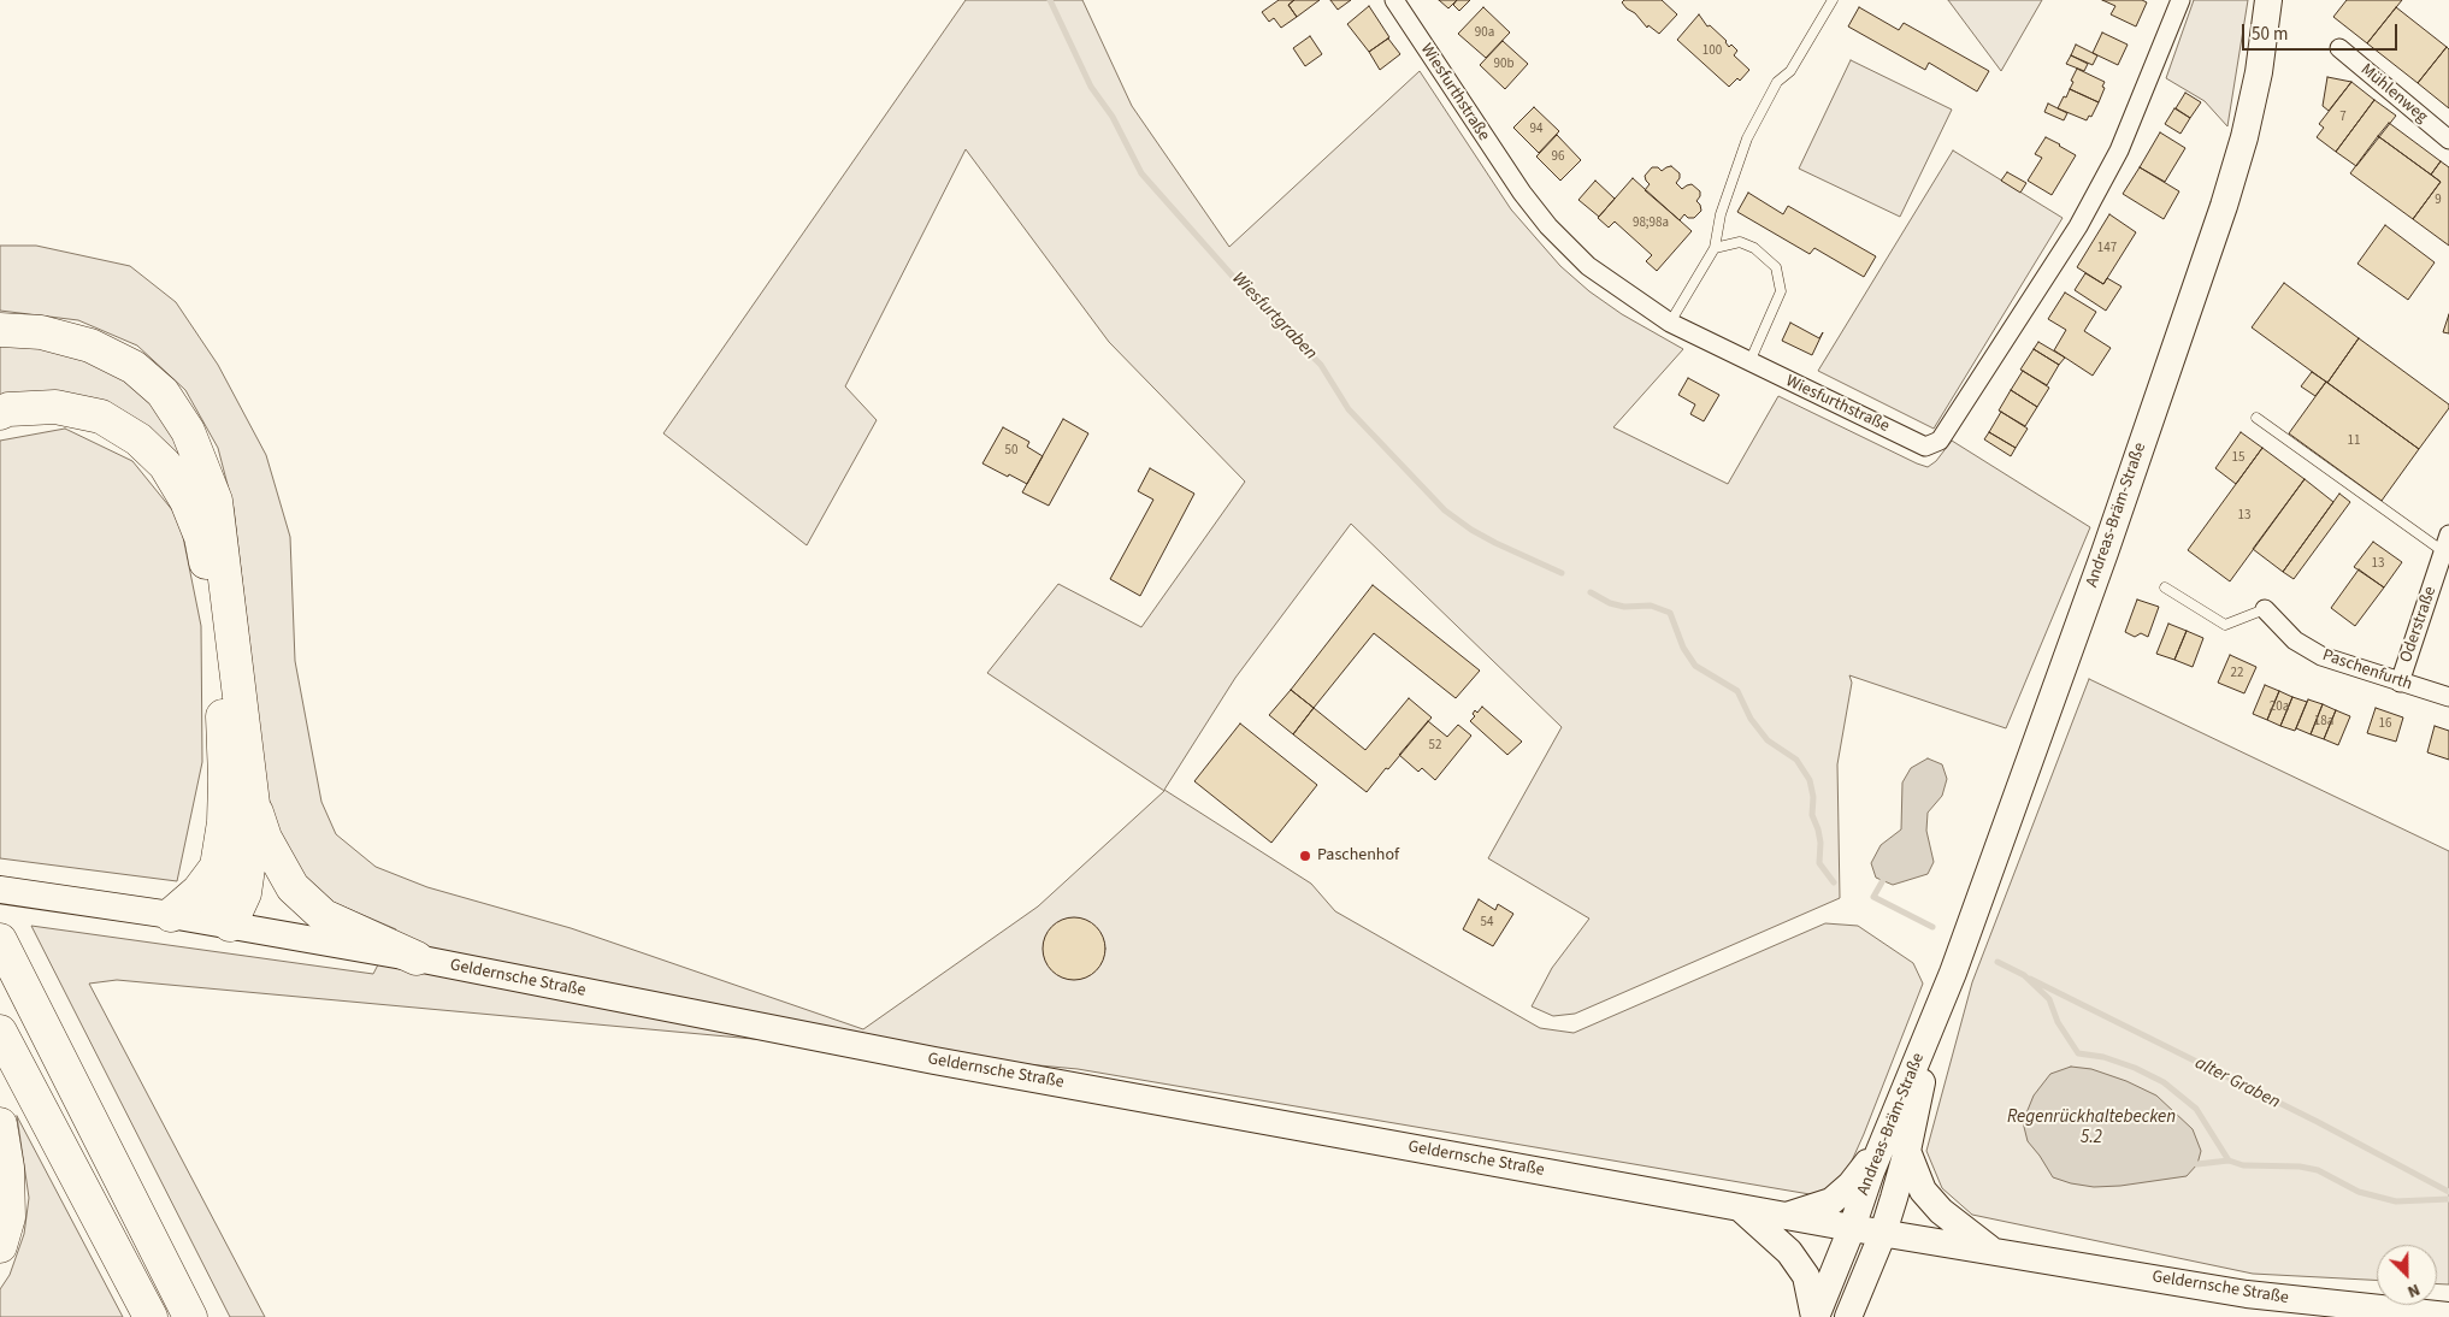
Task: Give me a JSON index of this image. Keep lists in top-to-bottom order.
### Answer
{
  "streets": {
    "main road": ["Andreas-Bräm-Straße", "Geldernsche Straße"],
    "street": [
      "Wiesfurthstraße",
      "Mühlenweg",
      "Oderstraße",
      "Paschenfurth"
    ]
  },
  "crossings": [
    ["Andreas-Bräm-Straße", "Geldernsche Straße"],
    ["Oderstraße", "Paschenfurth"]
  ],
  "water": ["Wiesfurtgraben", "alter Graben", "Regenrückhaltebecken 5.2"],
  "places": ["Paschenhof"],
  "house_numbers": [
    "90a",
    "100",
    "90b",
    "7",
    "94",
    "96",
    "9",
    "98;98a",
    "147",
    "11",
    "50",
    "15",
    "13",
    "13",
    "22",
    "20a",
    "18a",
    "16",
    "52",
    "54"
  ],
  "scale_bar": "50 m",
  "north": "bottom right"
}
